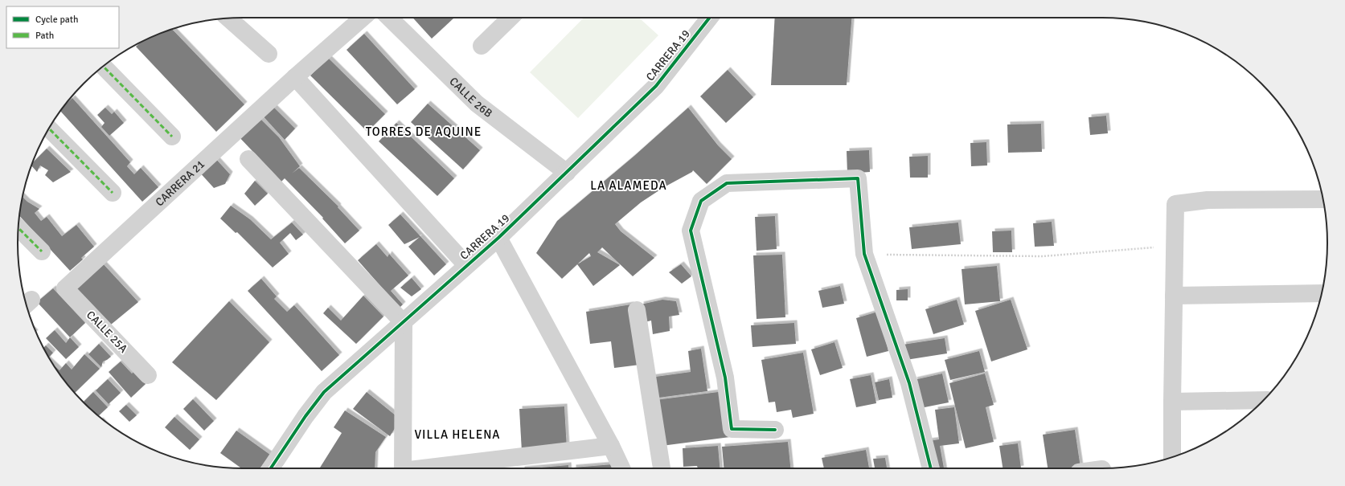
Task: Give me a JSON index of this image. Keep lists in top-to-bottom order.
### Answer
{
  "streets": {
    "street": [
      "CARRERA 19",
      "CALLE 26B",
      "CARRERA 21",
      "CALLE 25A"
    ]
  },
  "crossings": [
    ["CARRERA 19", "CALLE 26B"],
    ["CARRERA 21", "CALLE 25A"]
  ],
  "districts": ["TORRES DE AQUINE", "LA ALAMEDA", "VILLA HELENA"],
  "legend": ["Cycle path", "Path"]
}
